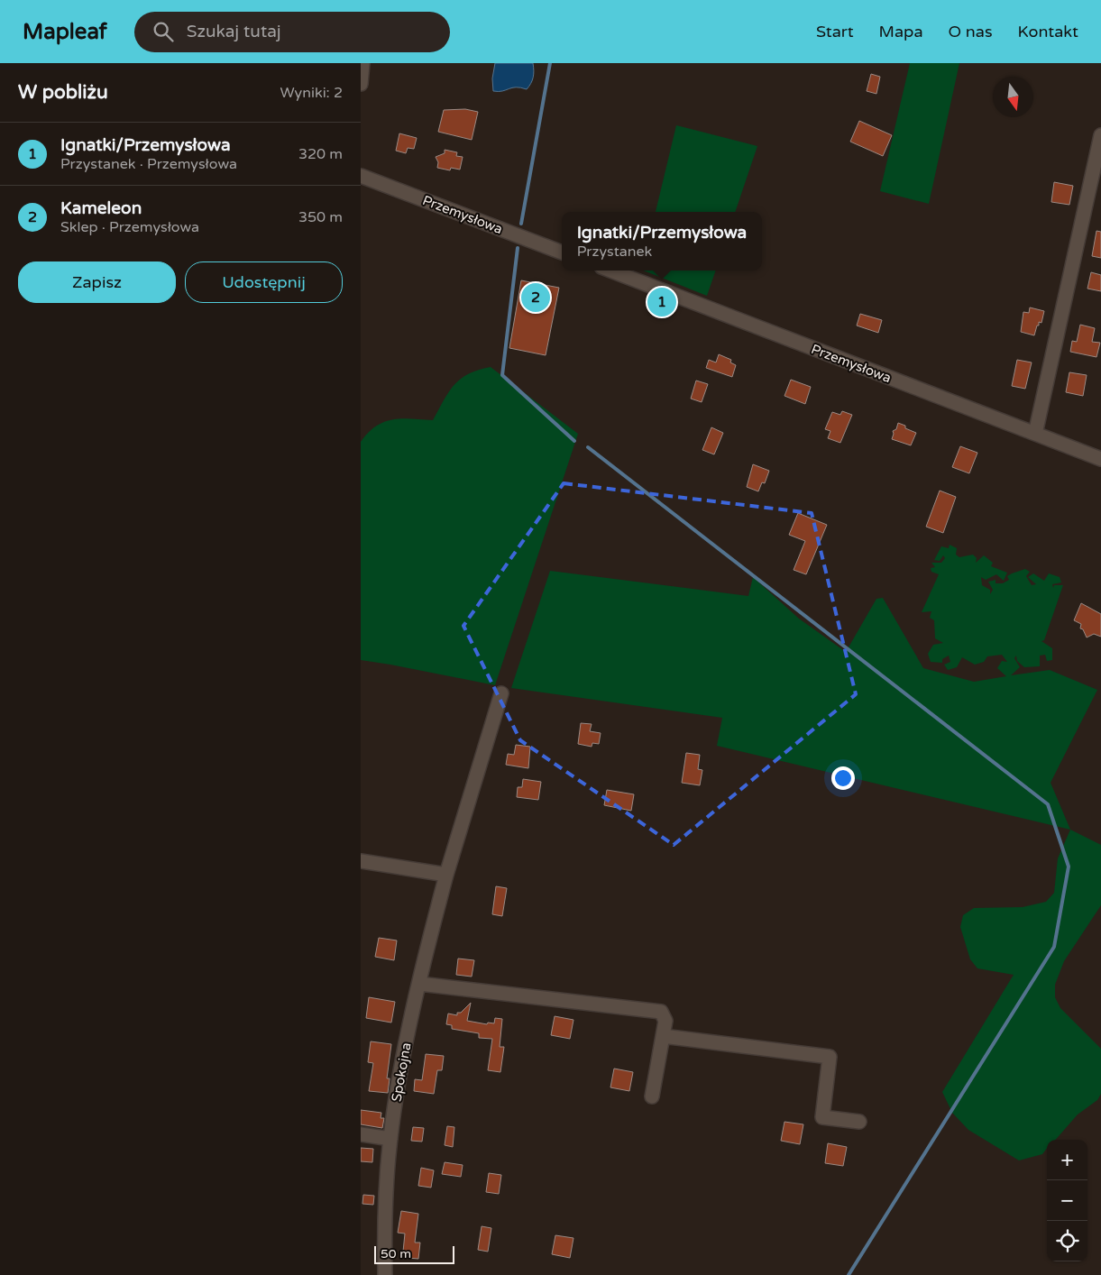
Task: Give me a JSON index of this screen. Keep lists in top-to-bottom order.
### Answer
{
  "streets": {
    "street": ["Przemysłowa", "Spokojna"]
  },
  "scale_bar": "50 m",
  "north": "bottom",
  "page": {
    "header": "Mapleaf",
    "search": "Szukaj tutaj",
    "nav": [
      "Start",
      "Mapa",
      "O nas",
      "Kontakt"
    ],
    "heading": ["W pobliżu", "Wyniki: 2"],
    "list": [
      {
        "mark": "1",
        "name": "Ignatki/Przemysłowa",
        "note": "Przystanek · Przemysłowa",
        "value": "320 m"
      },
      {
        "mark": "2",
        "name": "Kameleon",
        "note": "Sklep · Przemysłowa",
        "value": "350 m"
      }
    ],
    "popup": ["Ignatki/Przemysłowa", "Przystanek"],
    "buttons": ["Zapisz", "Udostępnij"],
    "pins": ["2", "1"],
    "map_buttons": ["+", "−"],
    "scale": "50 m"
  }
}
